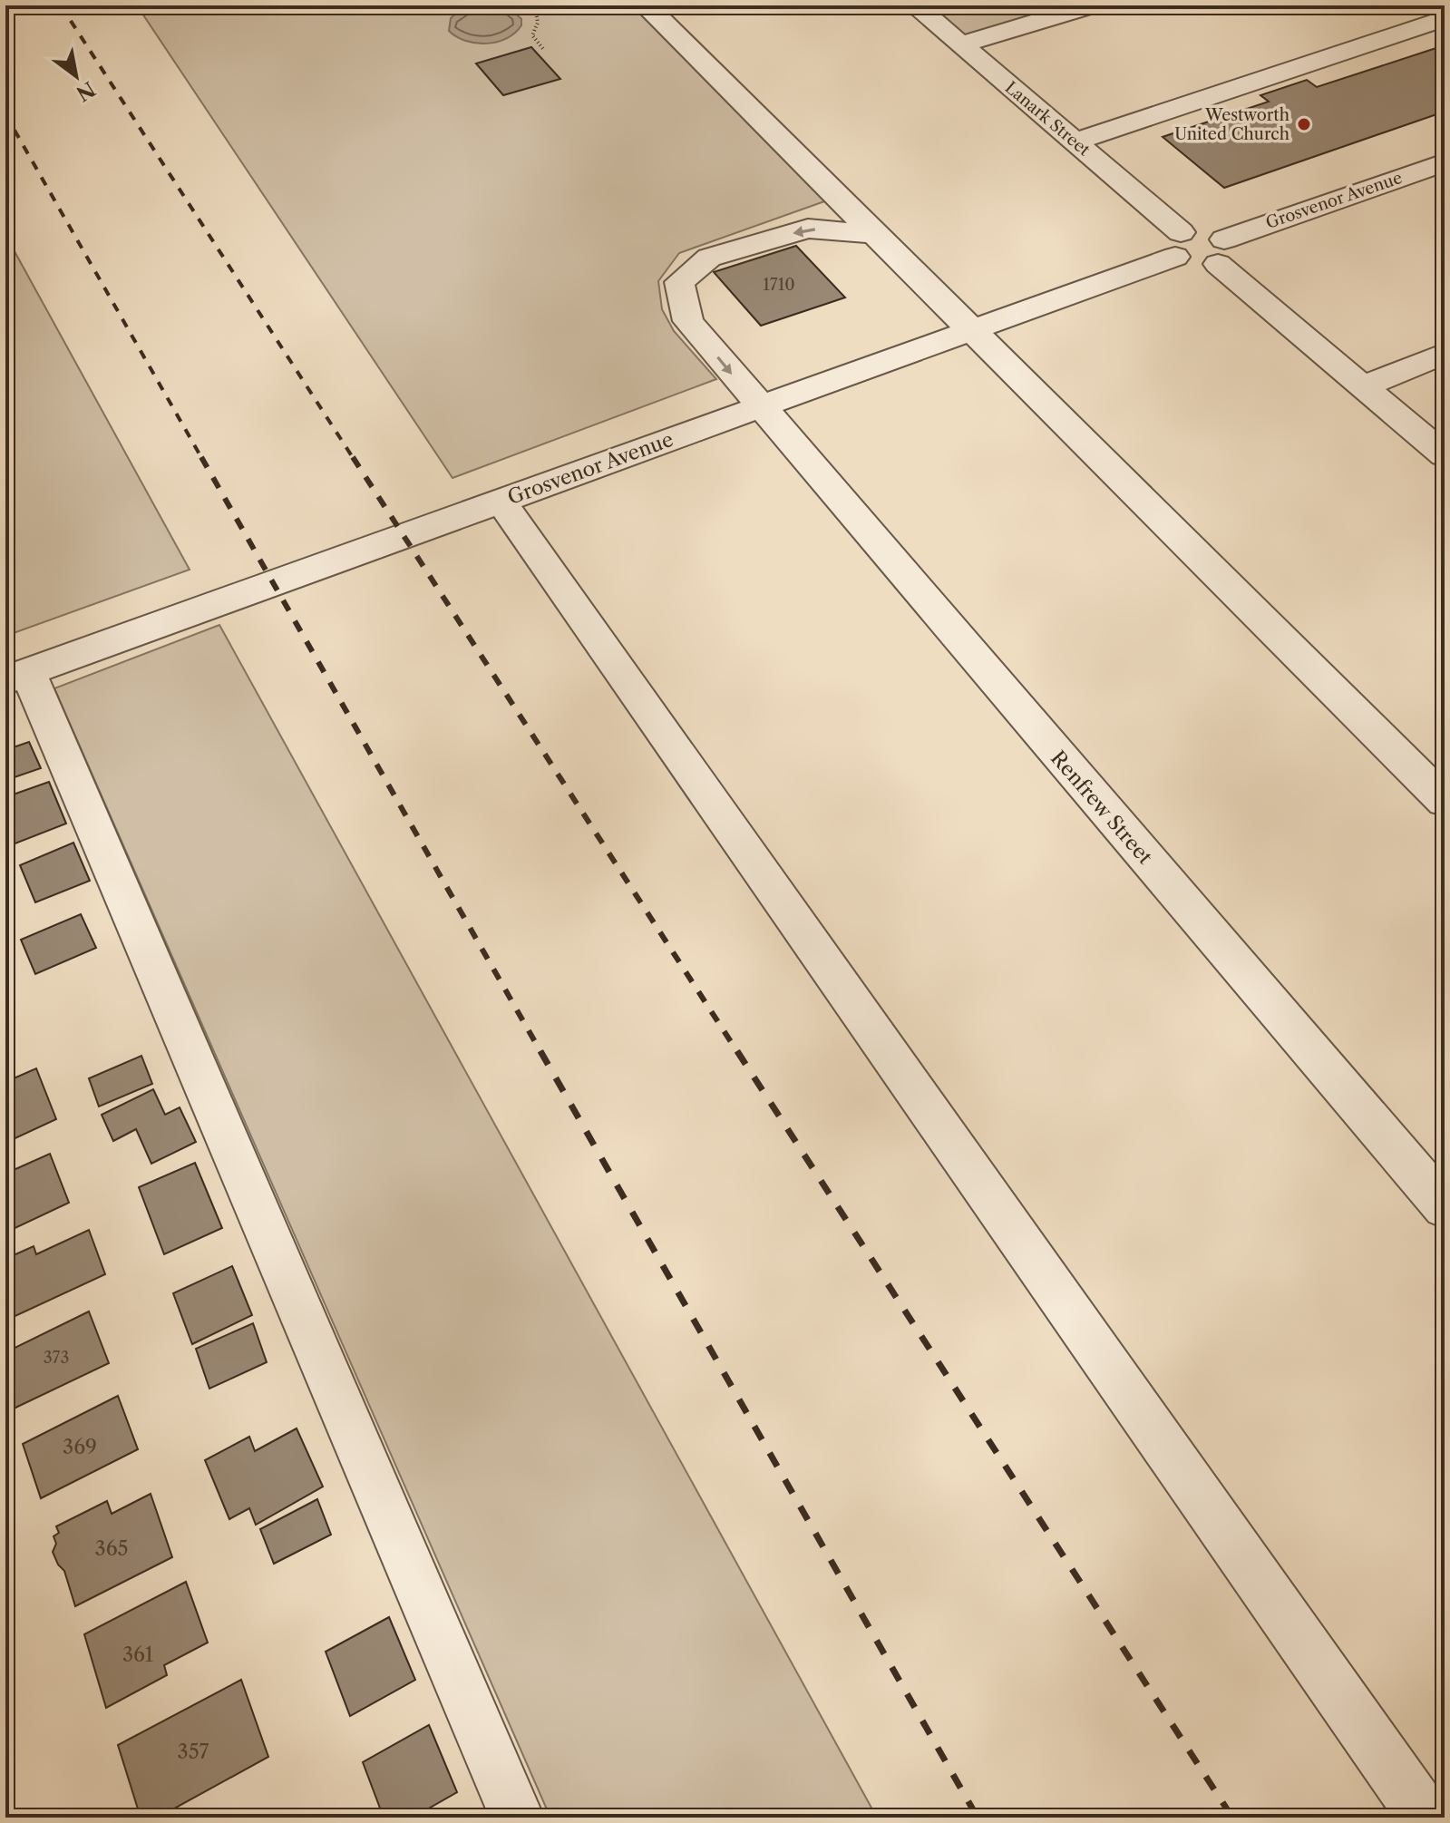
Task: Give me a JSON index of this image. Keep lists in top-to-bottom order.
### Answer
{
  "streets": {
    "street": ["Lanark Street", "Grosvenor Avenue", "Renfrew Street"]
  },
  "crossings": [
    ["Lanark Street", "Grosvenor Avenue"],
    ["Grosvenor Avenue", "Renfrew Street"]
  ],
  "places": ["Westworth United Church"],
  "house_numbers": [
    "1710",
    "373",
    "369",
    "365",
    "361",
    "357"
  ],
  "north": "bottom right"
}
